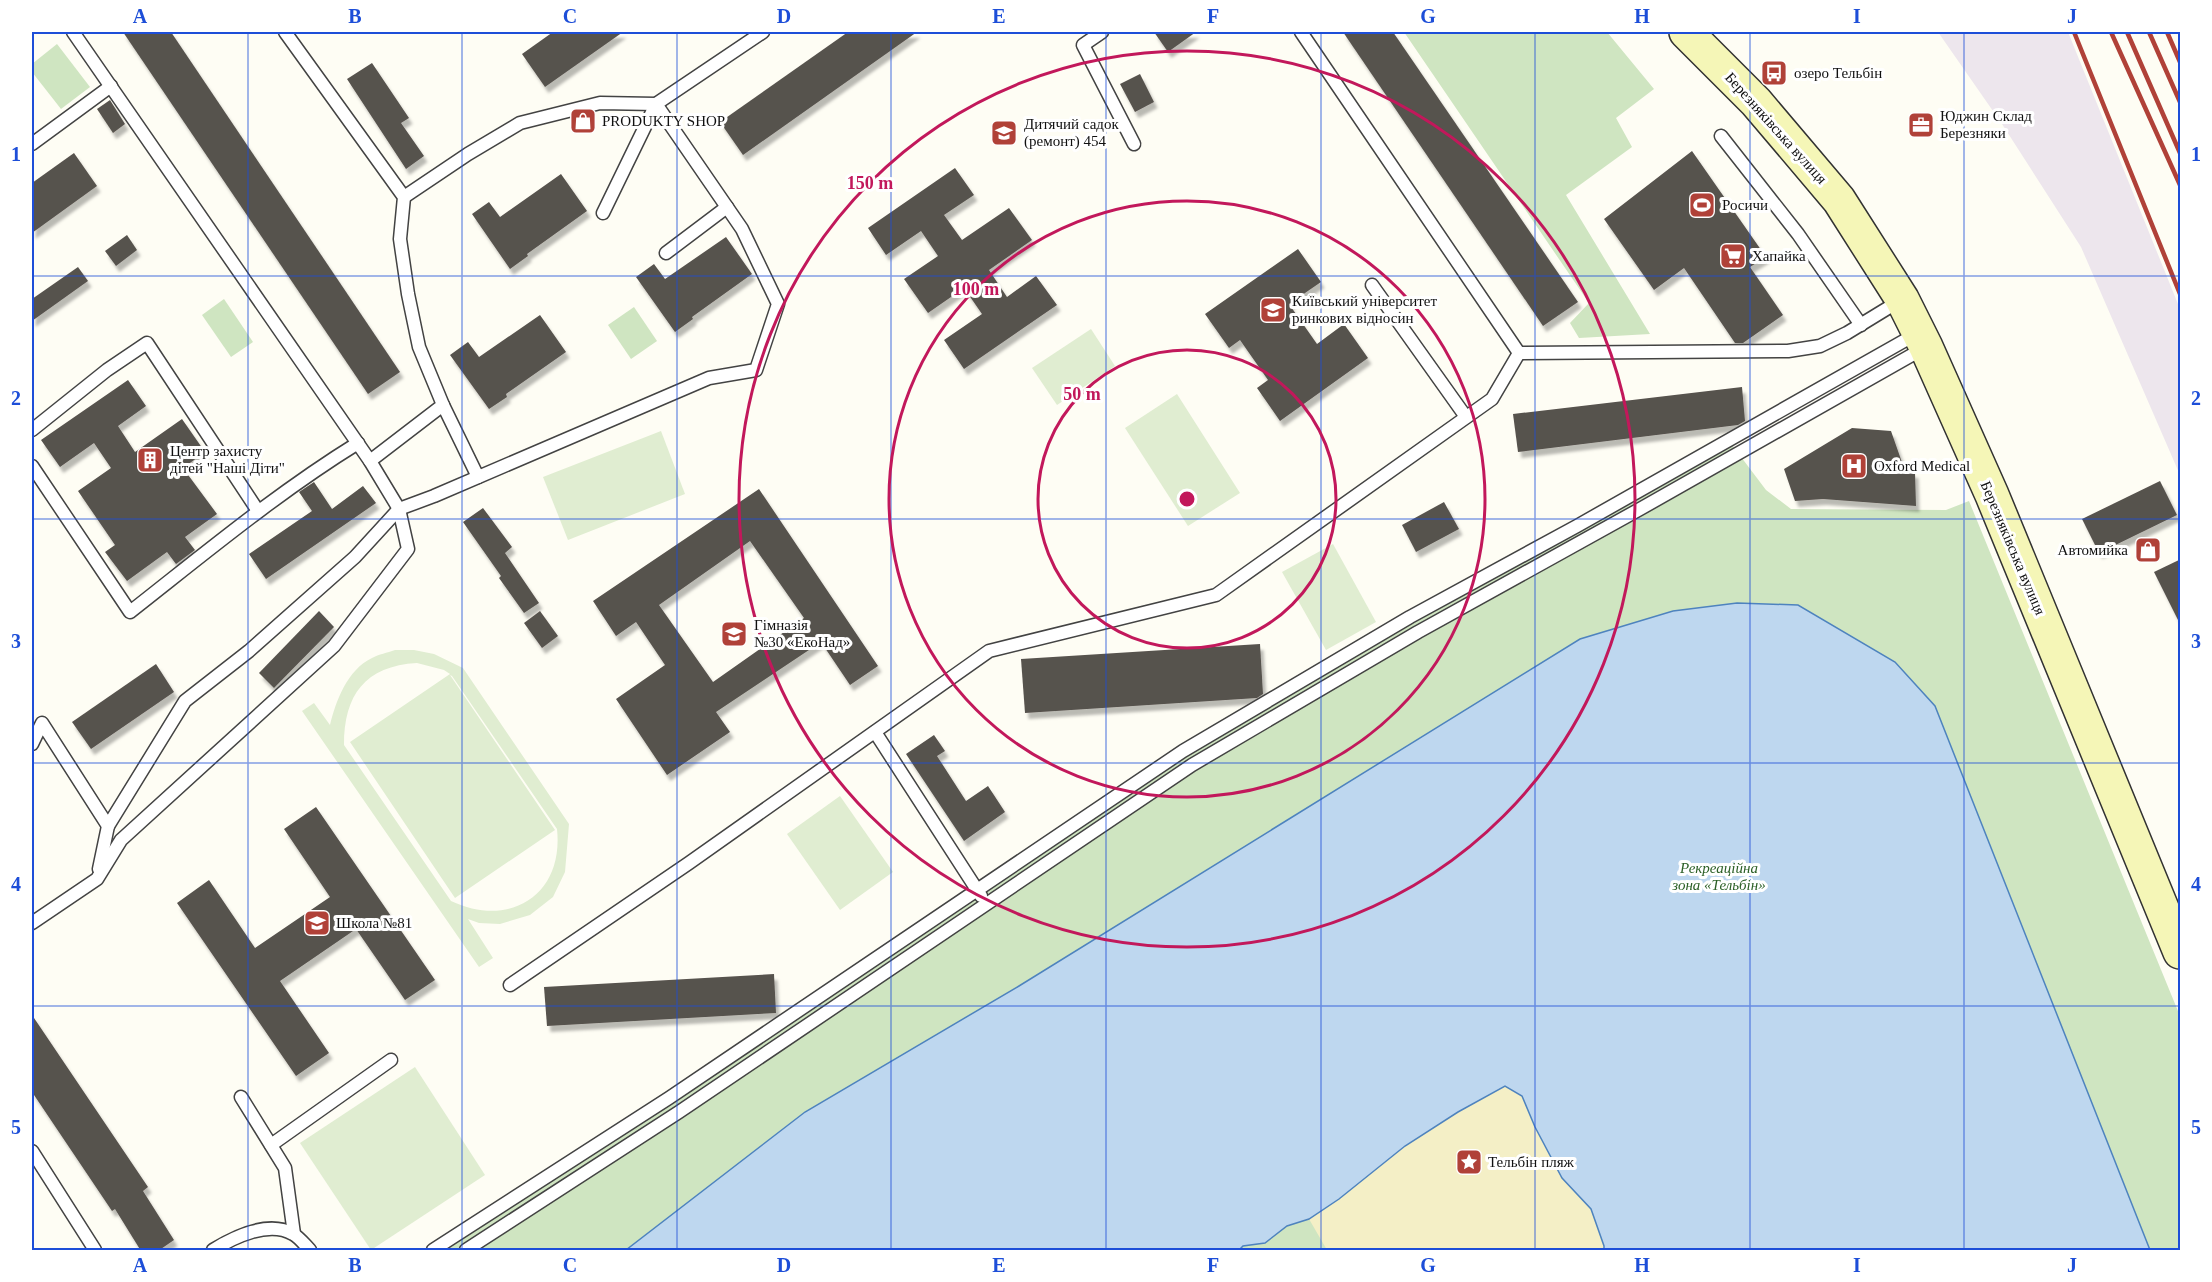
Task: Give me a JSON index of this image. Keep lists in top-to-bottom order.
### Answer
{
  "streets": {
    "street": ["Березняківська вулиця"]
  },
  "parks": ["Рекреаційна зона «Тельбін»"],
  "places": {
    "bus stop": ["озеро Тельбін"],
    "shop": ["PRODUKTY SHOP", "Автомийка"],
    "office": ["Юджин Склад Березняки"],
    "school or university": [
      "Дитячий садок (ремонт) 454",
      "Київський університет ринкових відносин",
      "Гімназія №30 «ЕкоНад»",
      "Школа №81"
    ],
    "sports": ["Росичи"],
    "supermarket": ["Хапайка"],
    "building": ["Центр захисту дітей \"Наші Діти\""],
    "hospital": ["Oxford Medical"],
    "place": ["Тельбін пляж"]
  },
  "grid": {
    "columns": [
      "A",
      "B",
      "C",
      "D",
      "E",
      "F",
      "G",
      "H",
      "I",
      "J"
    ],
    "rows": [
      "1",
      "2",
      "3",
      "4",
      "5"
    ]
  },
  "rings": ["150 m", "100 m", "50 m"]
}
